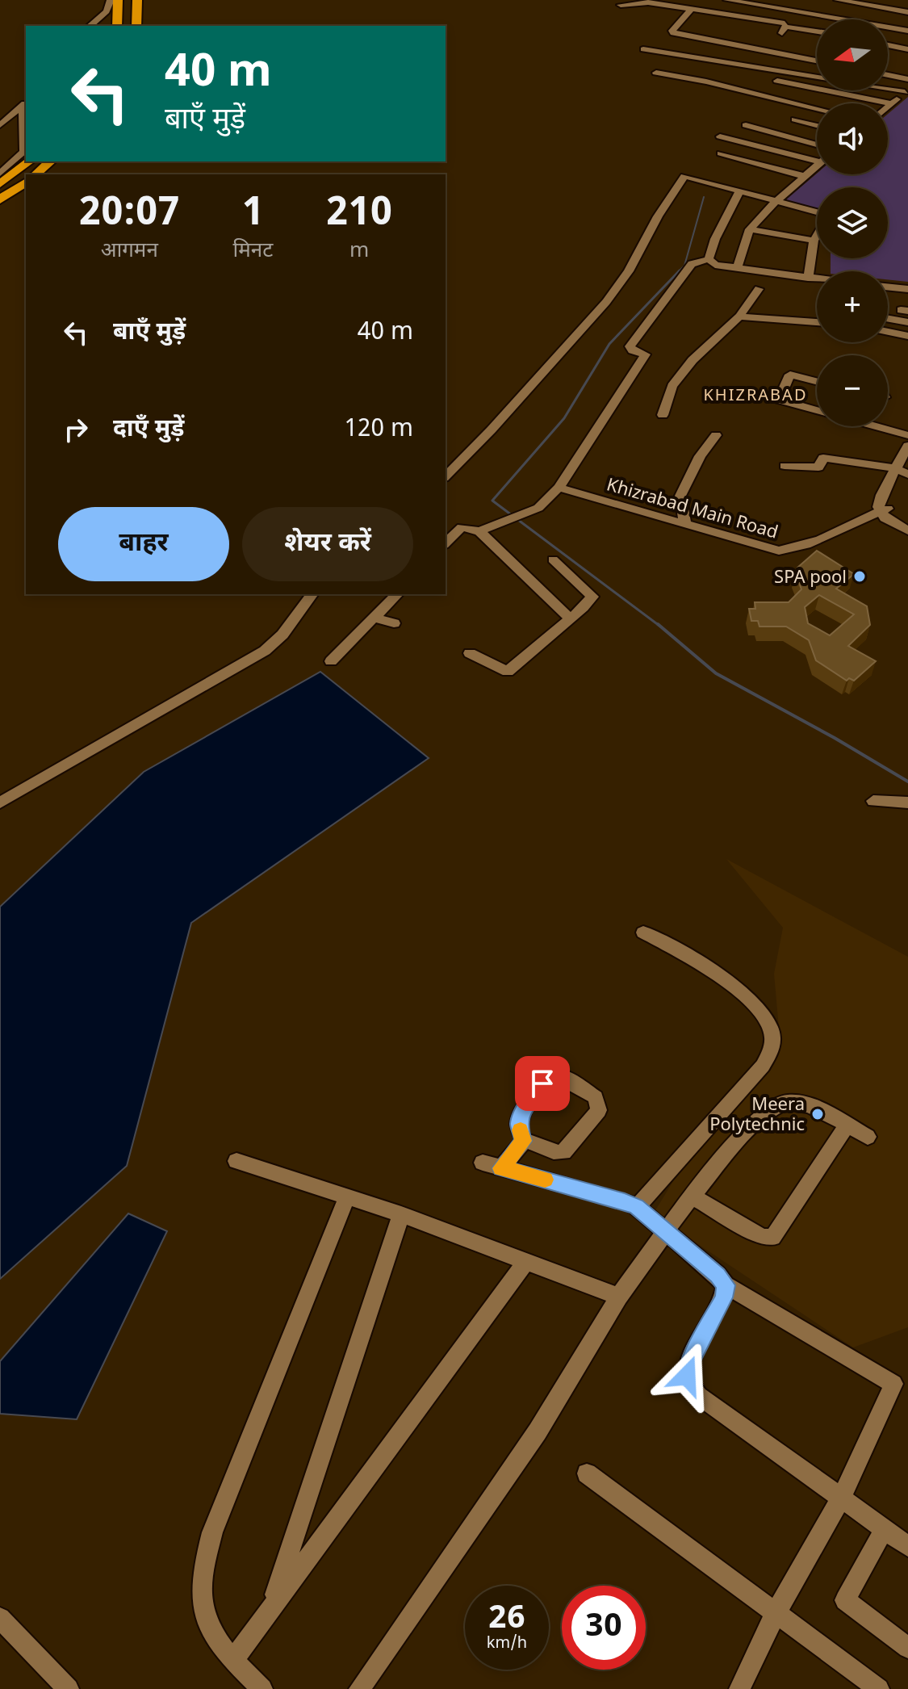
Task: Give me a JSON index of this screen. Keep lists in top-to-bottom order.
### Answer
{
  "streets": {
    "street": ["Khizrabad Main Road"]
  },
  "districts": ["KHIZRABAD"],
  "places": ["SPA pool", "Meera Polytechnic"],
  "north": "left",
  "page": {
    "map_buttons": ["+", "−"],
    "turn": ["40 m", "बाएँ मुड़ें"],
    "eta": [
      "20:07",
      "आगमन",
      "1",
      "मिनट",
      "210",
      "m"
    ],
    "list": [
      {
        "name": "बाएँ मुड़ें",
        "value": "40 m"
      },
      {
        "name": "दाएँ मुड़ें",
        "value": "120 m"
      }
    ],
    "buttons": ["बाहर", "शेयर करें"],
    "speed": "26 km/h",
    "limit": "30"
  }
}
